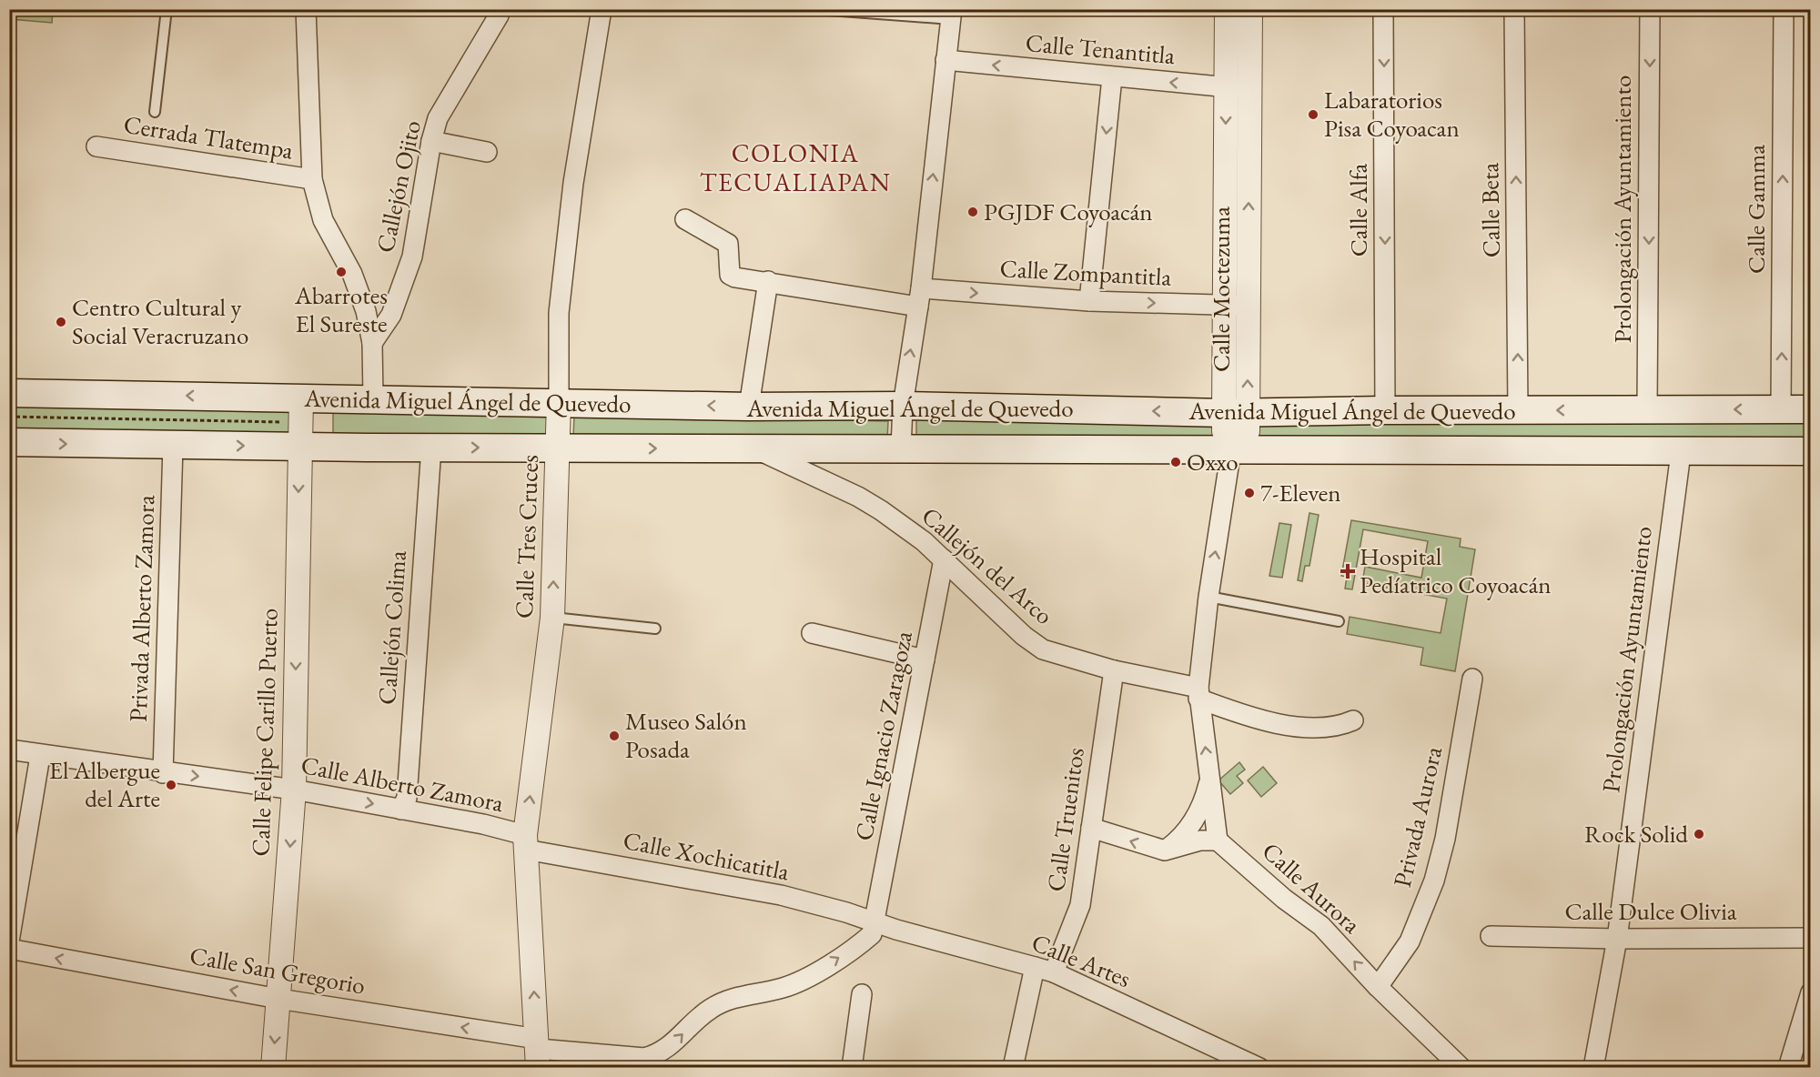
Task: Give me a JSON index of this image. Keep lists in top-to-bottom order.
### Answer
{
  "streets": {
    "main road": ["Avenida Miguel Ángel de Quevedo"],
    "street": [
      "Calle Tenantitla",
      "Cerrada Tlatempa",
      "Callejón Ojito",
      "Prolongación Ayuntamiento",
      "Calle Gamma",
      "Calle Alfa",
      "Calle Beta",
      "Calle Zompantitla",
      "Calle Moctezuma",
      "Calle Tres Cruces",
      "Callejón del Arco",
      "Privada Alberto Zamora",
      "Callejón Colima",
      "Calle Felipe Carillo Puerto",
      "Calle Ignacio Zaragoza",
      "Calle Alberto Zamora",
      "Privada Aurora",
      "Calle Truenitos",
      "Calle Xochicatitla",
      "Calle Aurora",
      "Calle Dulce Olivia",
      "Calle Artes",
      "Calle San Gregorio"
    ]
  },
  "crossings": [
    ["Calle Tenantitla", "Calle Moctezuma"],
    ["Prolongación Ayuntamiento", "Avenida Miguel Ángel de Quevedo"],
    ["Prolongación Ayuntamiento", "Calle Dulce Olivia"],
    ["Calle Gamma", "Avenida Miguel Ángel de Quevedo"],
    ["Calle Alfa", "Avenida Miguel Ángel de Quevedo"],
    ["Calle Beta", "Avenida Miguel Ángel de Quevedo"],
    ["Calle Zompantitla", "Calle Moctezuma"],
    ["Calle Moctezuma", "Avenida Miguel Ángel de Quevedo"],
    ["Avenida Miguel Ángel de Quevedo", "Calle Tres Cruces"],
    ["Avenida Miguel Ángel de Quevedo", "Callejón del Arco"],
    ["Avenida Miguel Ángel de Quevedo", "Privada Alberto Zamora"],
    ["Avenida Miguel Ángel de Quevedo", "Callejón Colima"],
    ["Avenida Miguel Ángel de Quevedo", "Calle Felipe Carillo Puerto"],
    ["Calle Tres Cruces", "Calle Alberto Zamora"],
    ["Calle Tres Cruces", "Calle Xochicatitla"],
    ["Calle Tres Cruces", "Calle San Gregorio"],
    ["Callejón del Arco", "Calle Ignacio Zaragoza"],
    ["Callejón del Arco", "Calle Truenitos"],
    ["Privada Alberto Zamora", "Calle Alberto Zamora"],
    ["Callejón Colima", "Calle Alberto Zamora"],
    ["Calle Felipe Carillo Puerto", "Calle Alberto Zamora"],
    ["Calle Felipe Carillo Puerto", "Calle San Gregorio"],
    ["Calle Ignacio Zaragoza", "Calle Xochicatitla"],
    ["Calle Ignacio Zaragoza", "Calle Artes"],
    ["Calle Ignacio Zaragoza", "Calle San Gregorio"],
    ["Calle Alberto Zamora", "Calle Xochicatitla"],
    ["Privada Aurora", "Calle Aurora"],
    ["Calle Truenitos", "Calle Artes"],
    ["Calle Xochicatitla", "Calle Artes"],
    ["Calle Xochicatitla", "Calle San Gregorio"],
    ["Calle Artes", "Calle San Gregorio"]
  ],
  "one_way": [
    "Calle Tenantitla",
    "Prolongación Ayuntamiento",
    "Calle Gamma",
    "Calle Alfa",
    "Calle Beta",
    "Calle Zompantitla",
    "Calle Tres Cruces",
    "Calle Felipe Carillo Puerto",
    "Calle Alberto Zamora",
    "Calle Aurora"
  ],
  "districts": ["COLONIA TECUALIAPAN"],
  "places": {
    "other": [
      "Labaratorios Pisa Coyoacan",
      "PGJDF Coyoacán",
      "Abarrotes El Sureste",
      "Centro Cultural y Social Veracruzano",
      "Oxxo",
      "7-Eleven",
      "Museo Salón Posada",
      "El Albergue del Arte",
      "Rock Solid"
    ],
    "health": ["Hospital Pedíatrico Coyoacán"]
  }
}
